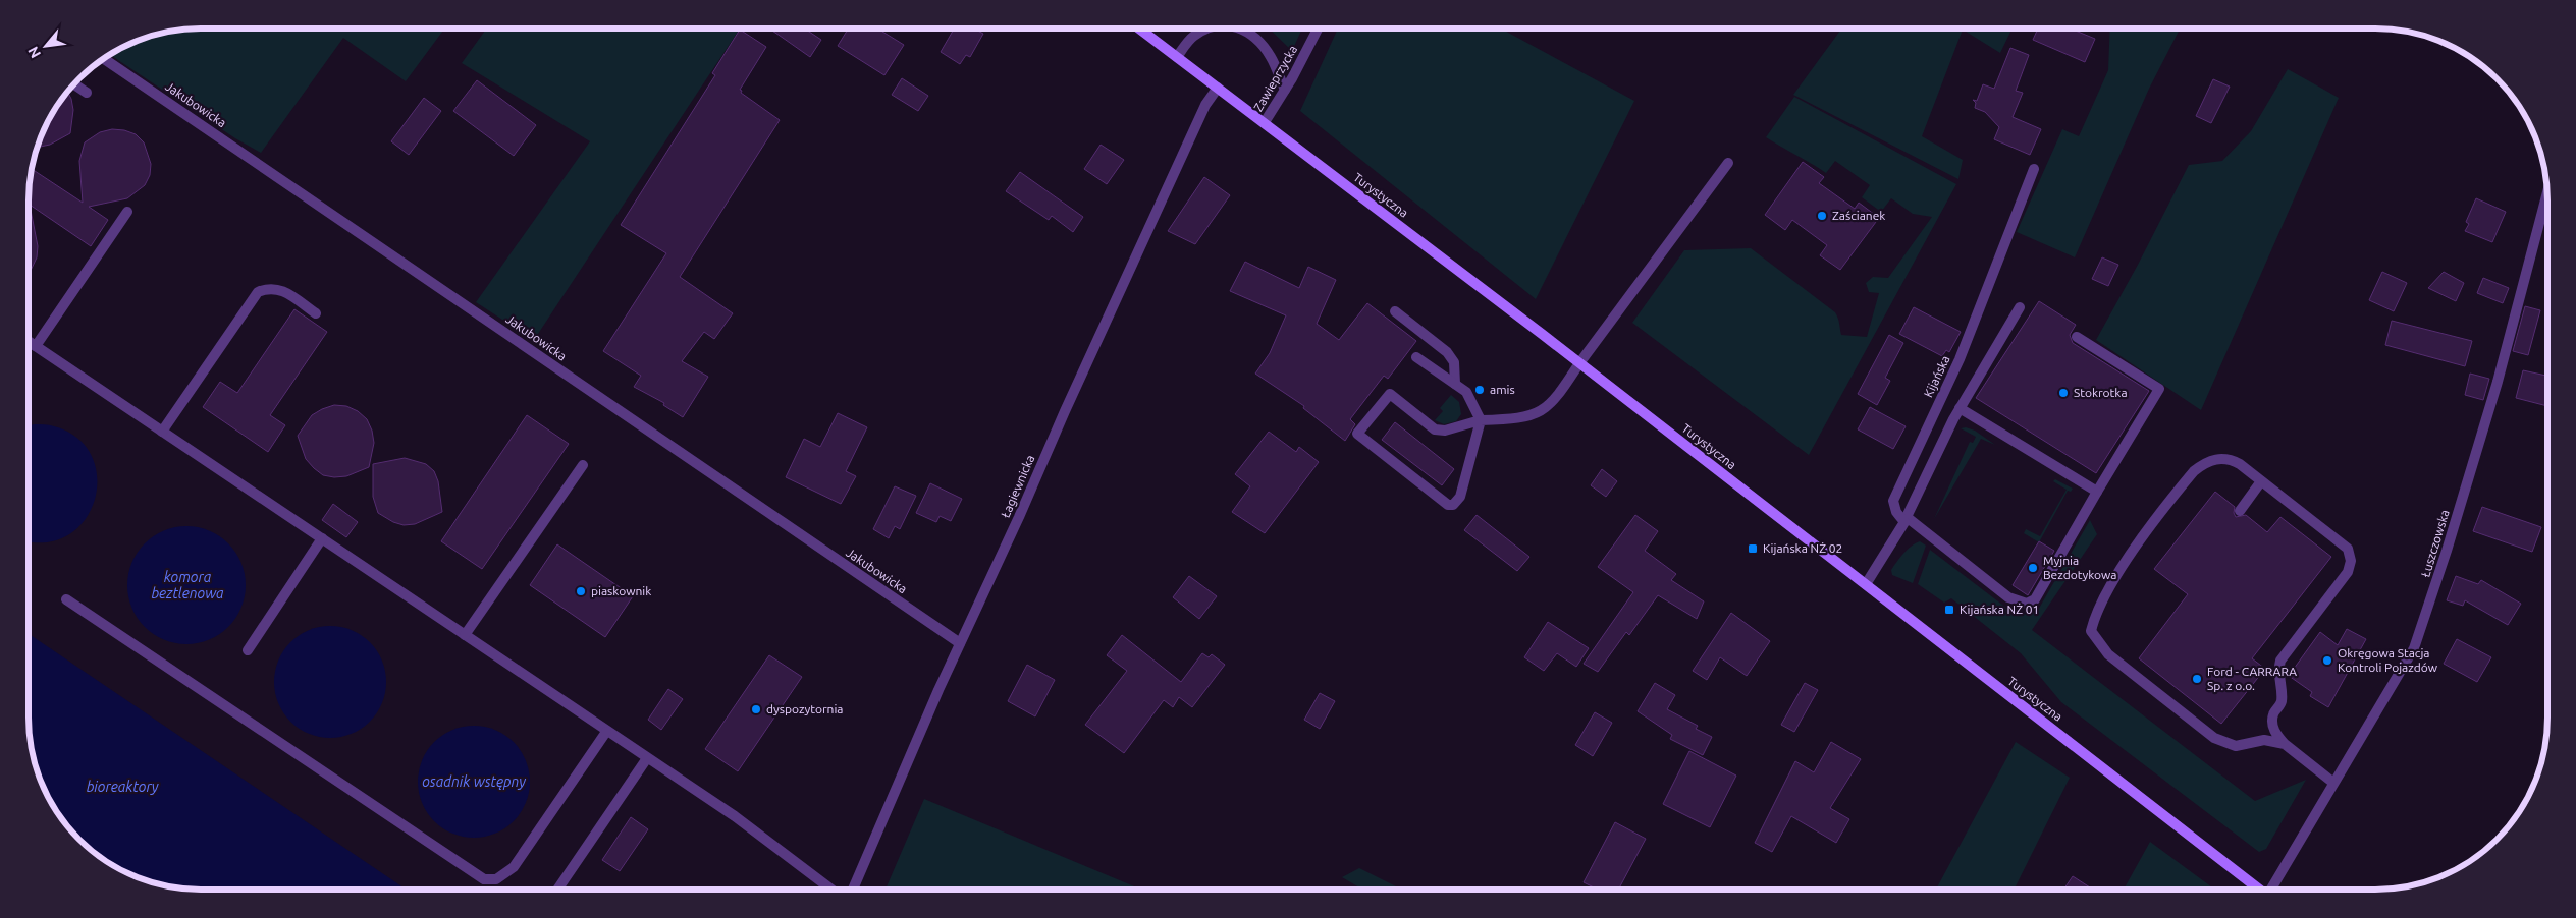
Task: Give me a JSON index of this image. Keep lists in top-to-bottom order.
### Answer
{
  "streets": {
    "main road": ["Turystyczna"],
    "street": [
      "Zawieprzycka",
      "Jakubowicka",
      "Kijańska",
      "Łagiewnicka",
      "Łuszczowska"
    ]
  },
  "crossings": [
    ["Zawieprzycka", "Turystyczna"],
    ["Jakubowicka", "Łagiewnicka"],
    ["Turystyczna", "Łagiewnicka"]
  ],
  "water": ["komora beztlenowa", "osadnik wstępny", "bioreaktory"],
  "places": {
    "other": [
      "Zaścianek",
      "amis",
      "Stokrotka",
      "Myjnia Bezdotykowa",
      "piaskownik",
      "Okręgowa Stacja Kontroli Pojazdów",
      "Ford - CARRARA Sp. z o.o.",
      "dyspozytornia"
    ],
    "transit": ["Kijańska NŻ 02", "Kijańska NŻ 01"]
  },
  "north": "bottom left"
}
